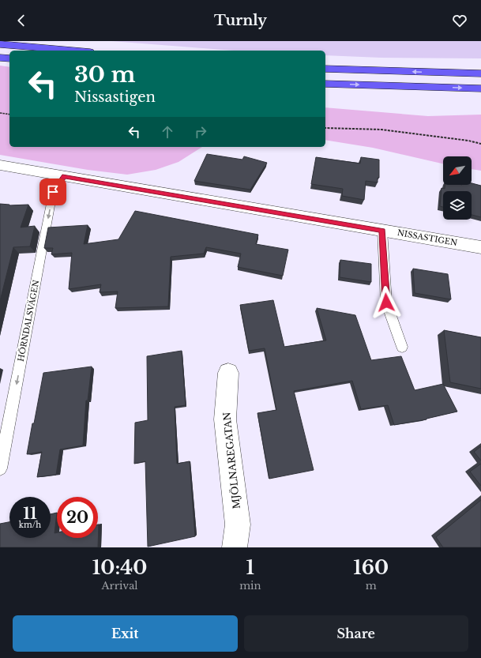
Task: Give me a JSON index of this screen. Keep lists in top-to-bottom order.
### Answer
{
  "streets": {
    "street": ["NISSASTIGEN", "MJÖLNAREGATAN"],
    "lane": ["HÖRNDALSVÄGEN"]
  },
  "crossings": [
    ["NISSASTIGEN", "HÖRNDALSVÄGEN"]
  ],
  "one_way": ["HÖRNDALSVÄGEN"],
  "north": "bottom left",
  "page": {
    "header": "Turnly",
    "turn": ["30 m", "Nissastigen"],
    "speed": "11 km/h",
    "limit": "20",
    "eta": [
      "10:40",
      "Arrival",
      "1",
      "min",
      "160",
      "m"
    ],
    "buttons": ["Exit", "Share"]
  }
}
